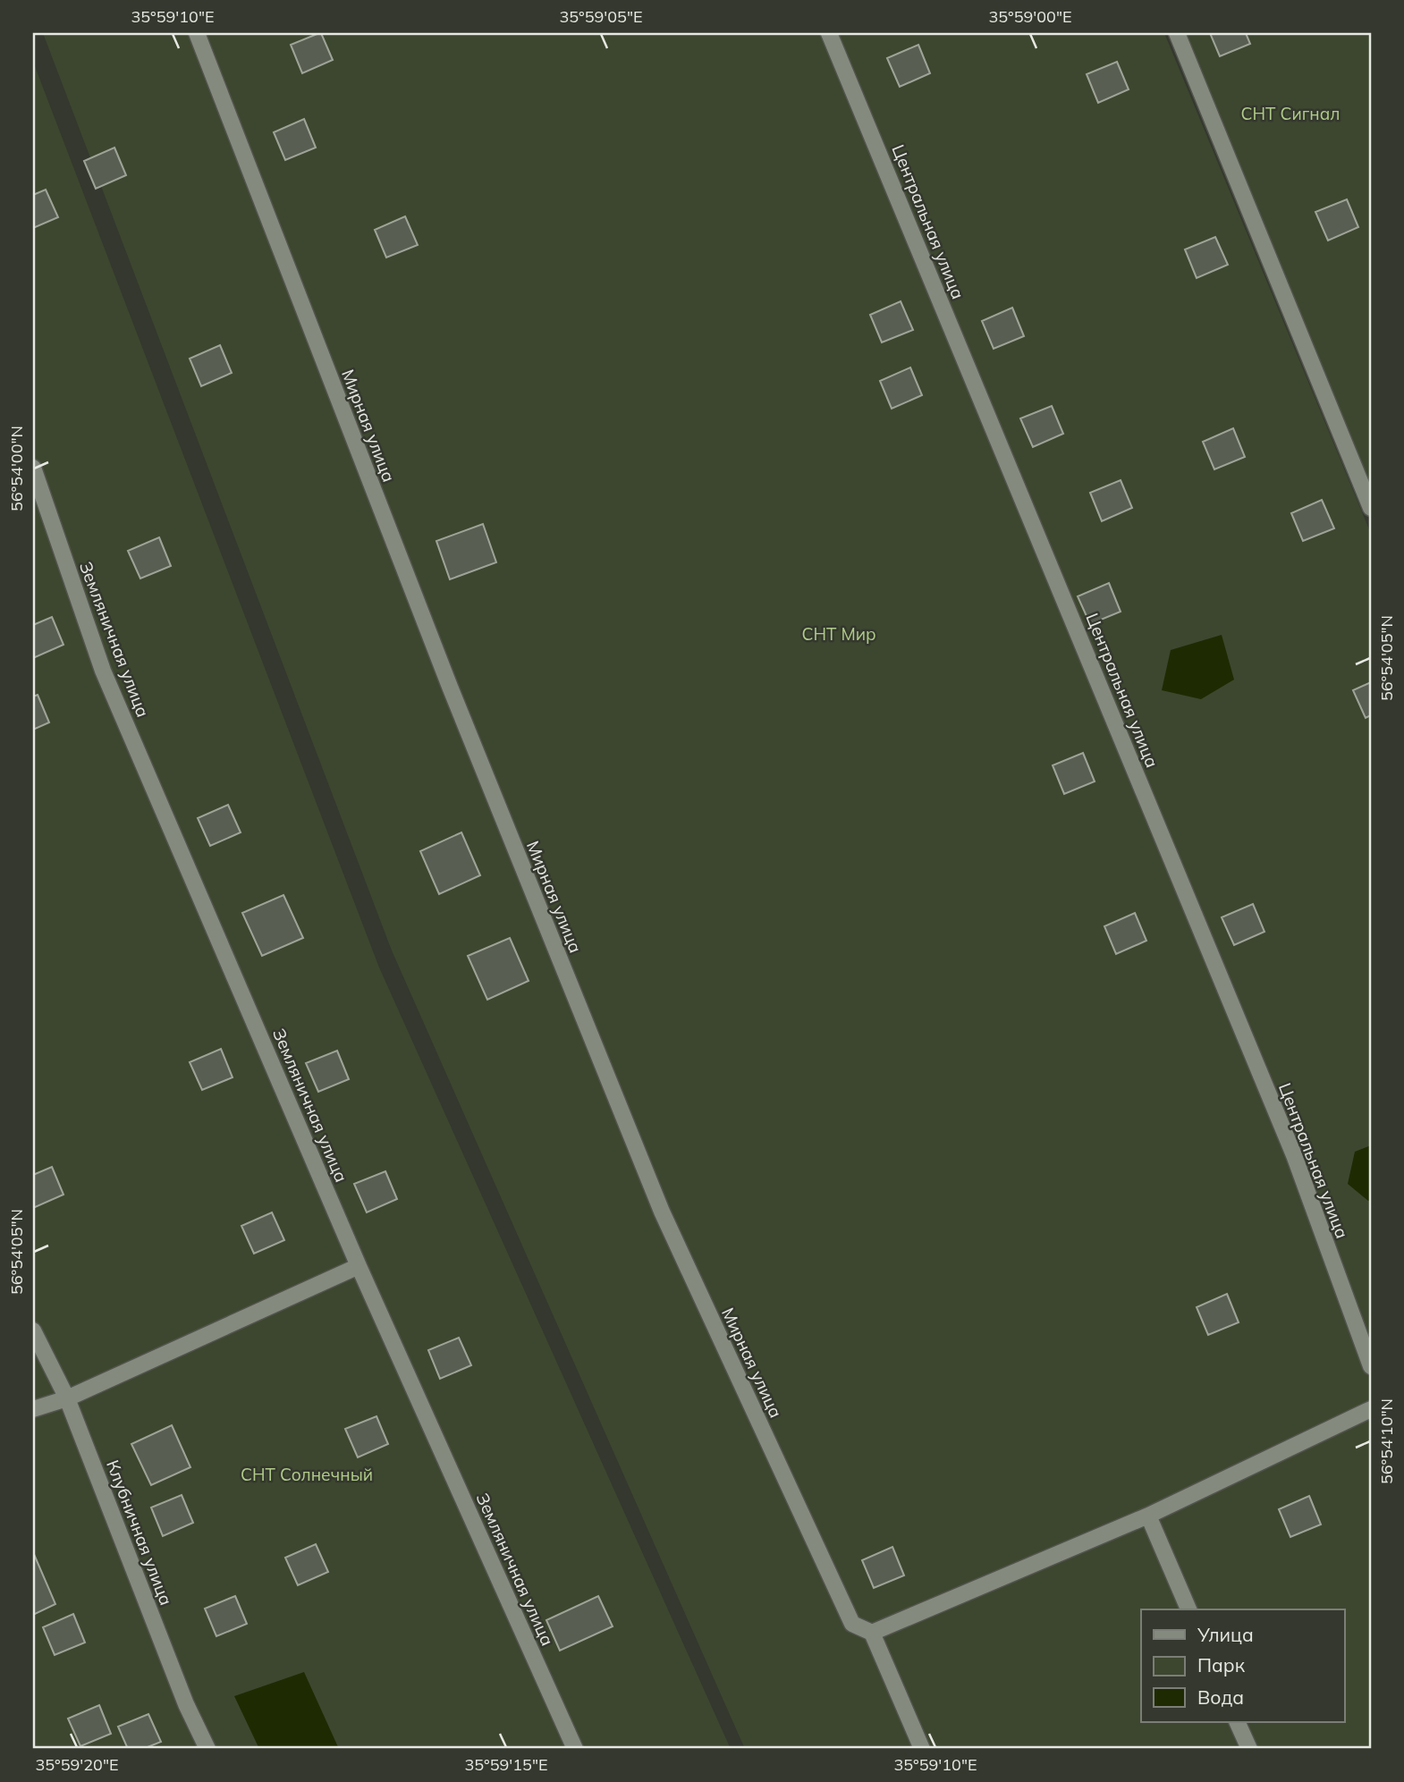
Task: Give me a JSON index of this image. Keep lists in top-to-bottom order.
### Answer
{
  "streets": {
    "street": [
      "Центральная улица",
      "Мирная улица",
      "Земляничная улица",
      "Клубничная улица"
    ]
  },
  "parks": ["СНТ Сигнал", "СНТ Мир", "СНТ Солнечный"],
  "legend": ["Улица", "Парк", "Вода"],
  "coordinates": [
    "35°59'10\"E",
    "35°59'05\"E",
    "35°59'00\"E",
    "56°54'00\"N",
    "56°54'05\"N",
    "56°54'10\"N",
    "35°59'20\"E",
    "35°59'15\"E"
  ]
}
